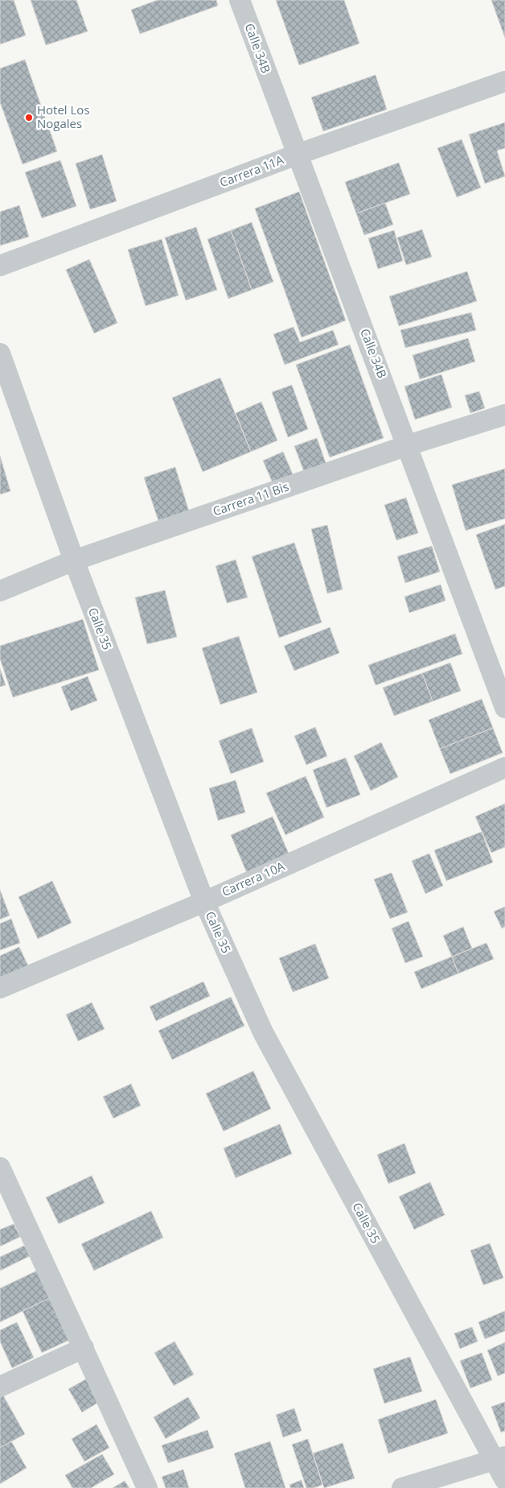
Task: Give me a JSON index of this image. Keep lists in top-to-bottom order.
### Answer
{
  "streets": {
    "street": [
      "Calle 34B",
      "Carrera 11A",
      "Carrera 11 Bis",
      "Calle 35",
      "Carrera 10A"
    ]
  },
  "crossings": [
    ["Calle 34B", "Carrera 11A"],
    ["Calle 34B", "Carrera 11 Bis"],
    ["Carrera 11 Bis", "Calle 35"],
    ["Calle 35", "Carrera 10A"]
  ],
  "places": ["Hotel Los Nogales"]
}
